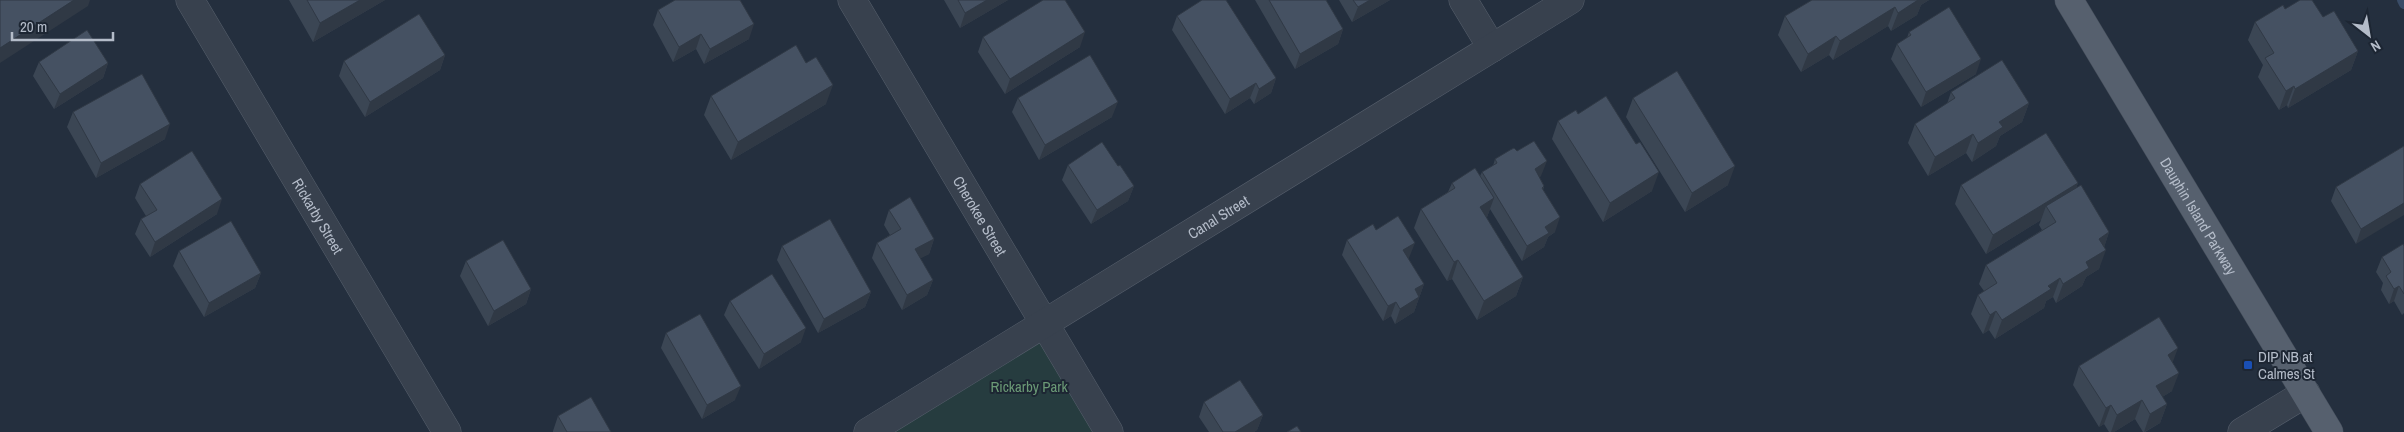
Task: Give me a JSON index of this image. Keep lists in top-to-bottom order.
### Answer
{
  "streets": {
    "main road": ["Dauphin Island Parkway"],
    "street": ["Rickarby Street", "Cherokee Street", "Canal Street"]
  },
  "crossings": [
    ["Cherokee Street", "Canal Street"]
  ],
  "parks": ["Rickarby Park"],
  "places": {
    "transit": ["DIP NB at Calmes St"]
  },
  "scale_bar": "20 m",
  "north": "bottom right"
}
